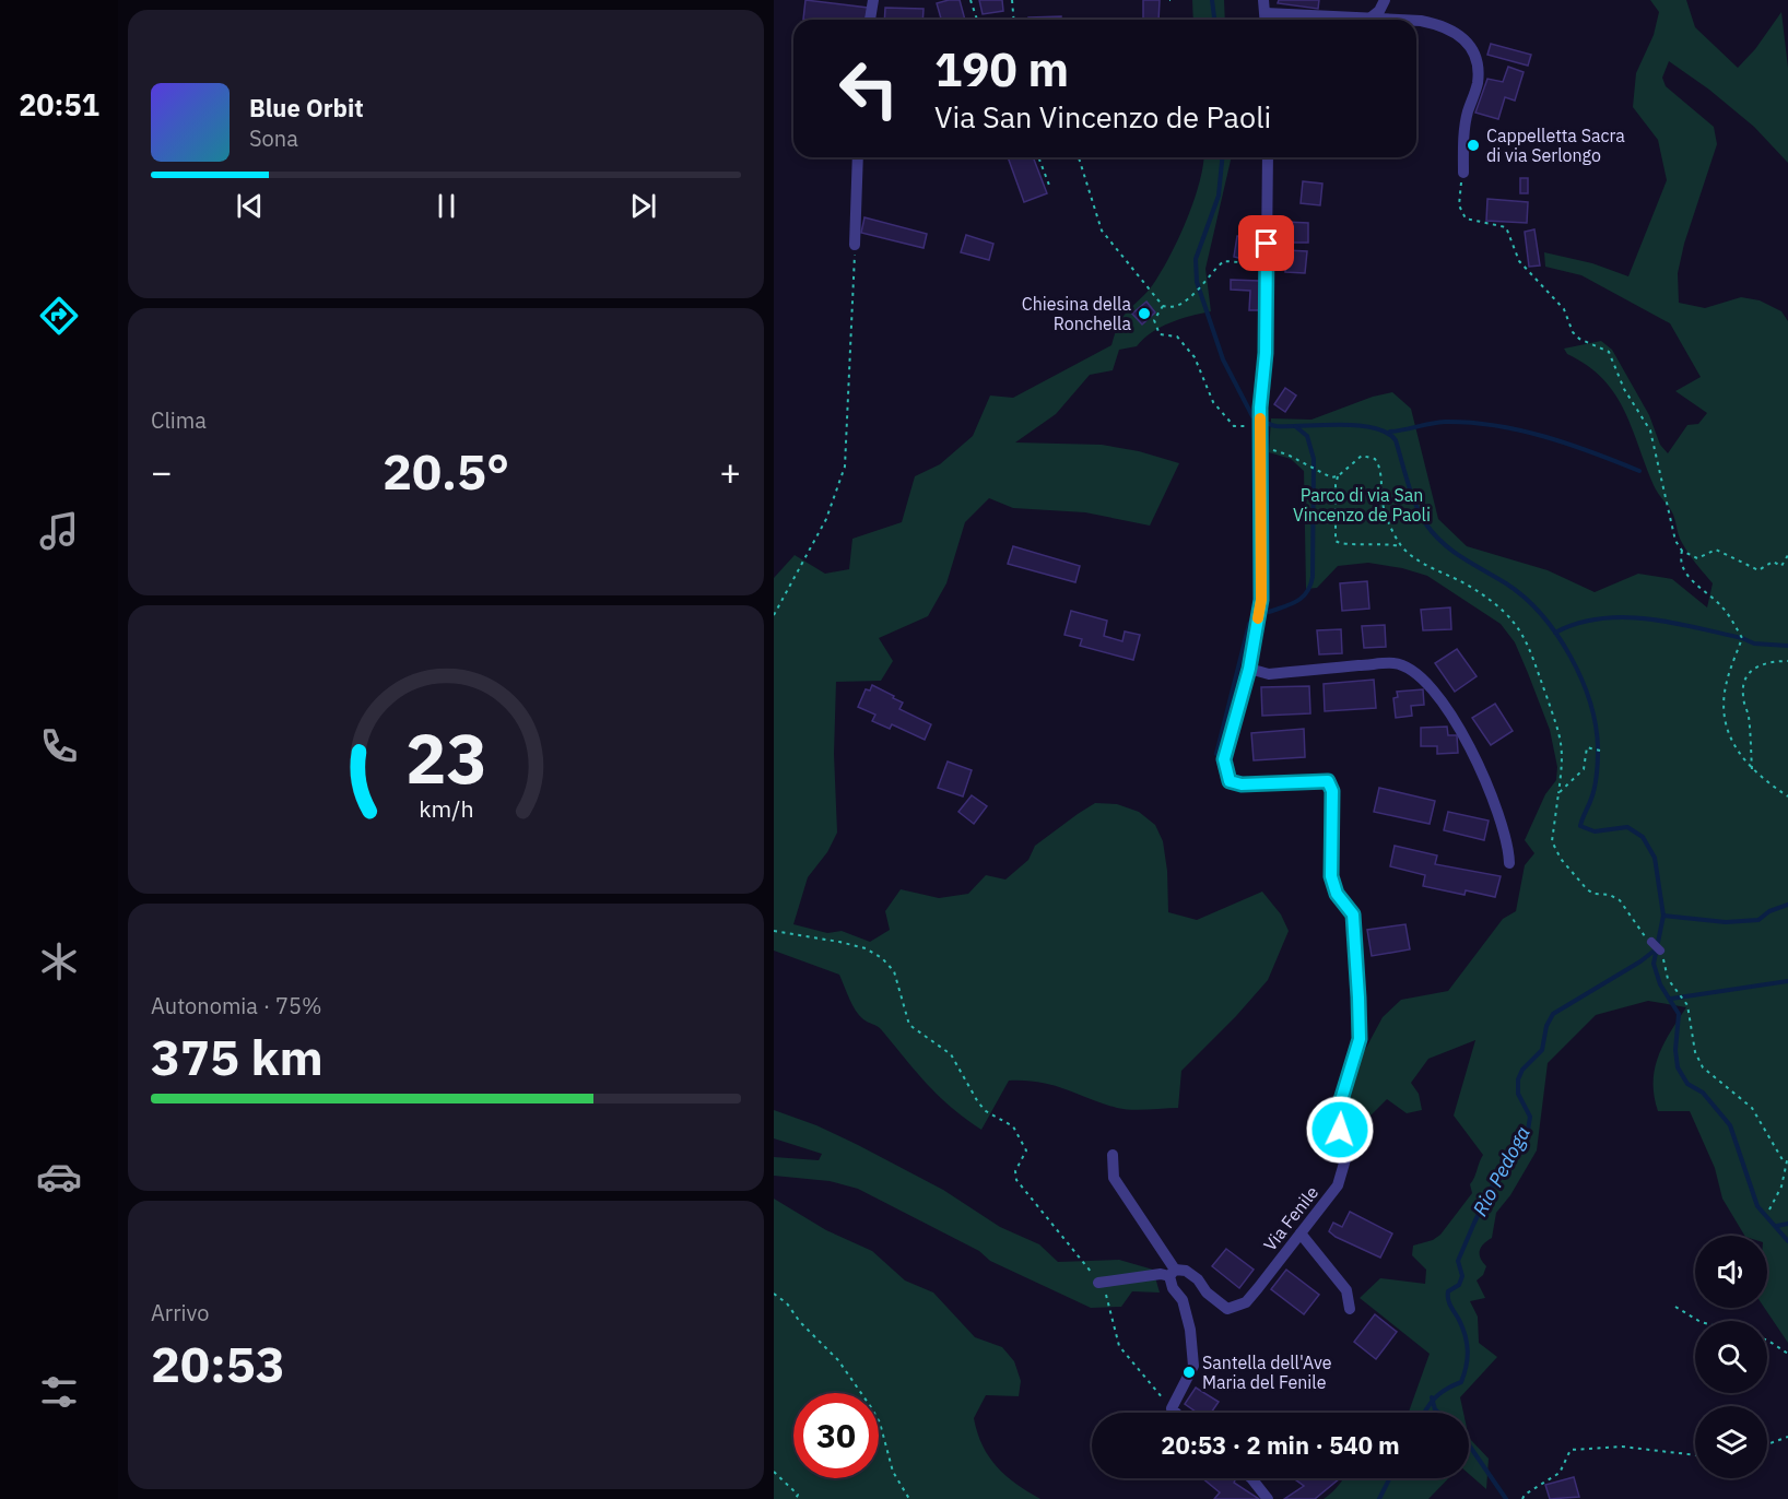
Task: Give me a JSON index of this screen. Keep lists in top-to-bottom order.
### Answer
{
  "streets": {
    "street": ["Via Fenile"]
  },
  "water": ["Rio Pedoga"],
  "parks": ["Parco di via San Vincenzo de Paoli"],
  "places": ["Cappelletta Sacra di via Serlongo", "Chiesina della Ronchella", "Santella dell'Ave Maria del Fenile"],
  "page": {
    "tabs": "20:51",
    "turn": ["190 m", "Via San Vincenzo de Paoli"],
    "song": ["Blue Orbit", "Sona"],
    "tile": [
      "Clima",
      ["Autonomia · 75%", "375 km"],
      ["Arrivo", "20:53"]
    ],
    "heat": ["−", "20.5°", "+"],
    "limit": "30",
    "trip": "20:53 · 2 min · 540 m",
    "gauge": ["23", "km/h"]
  }
}
